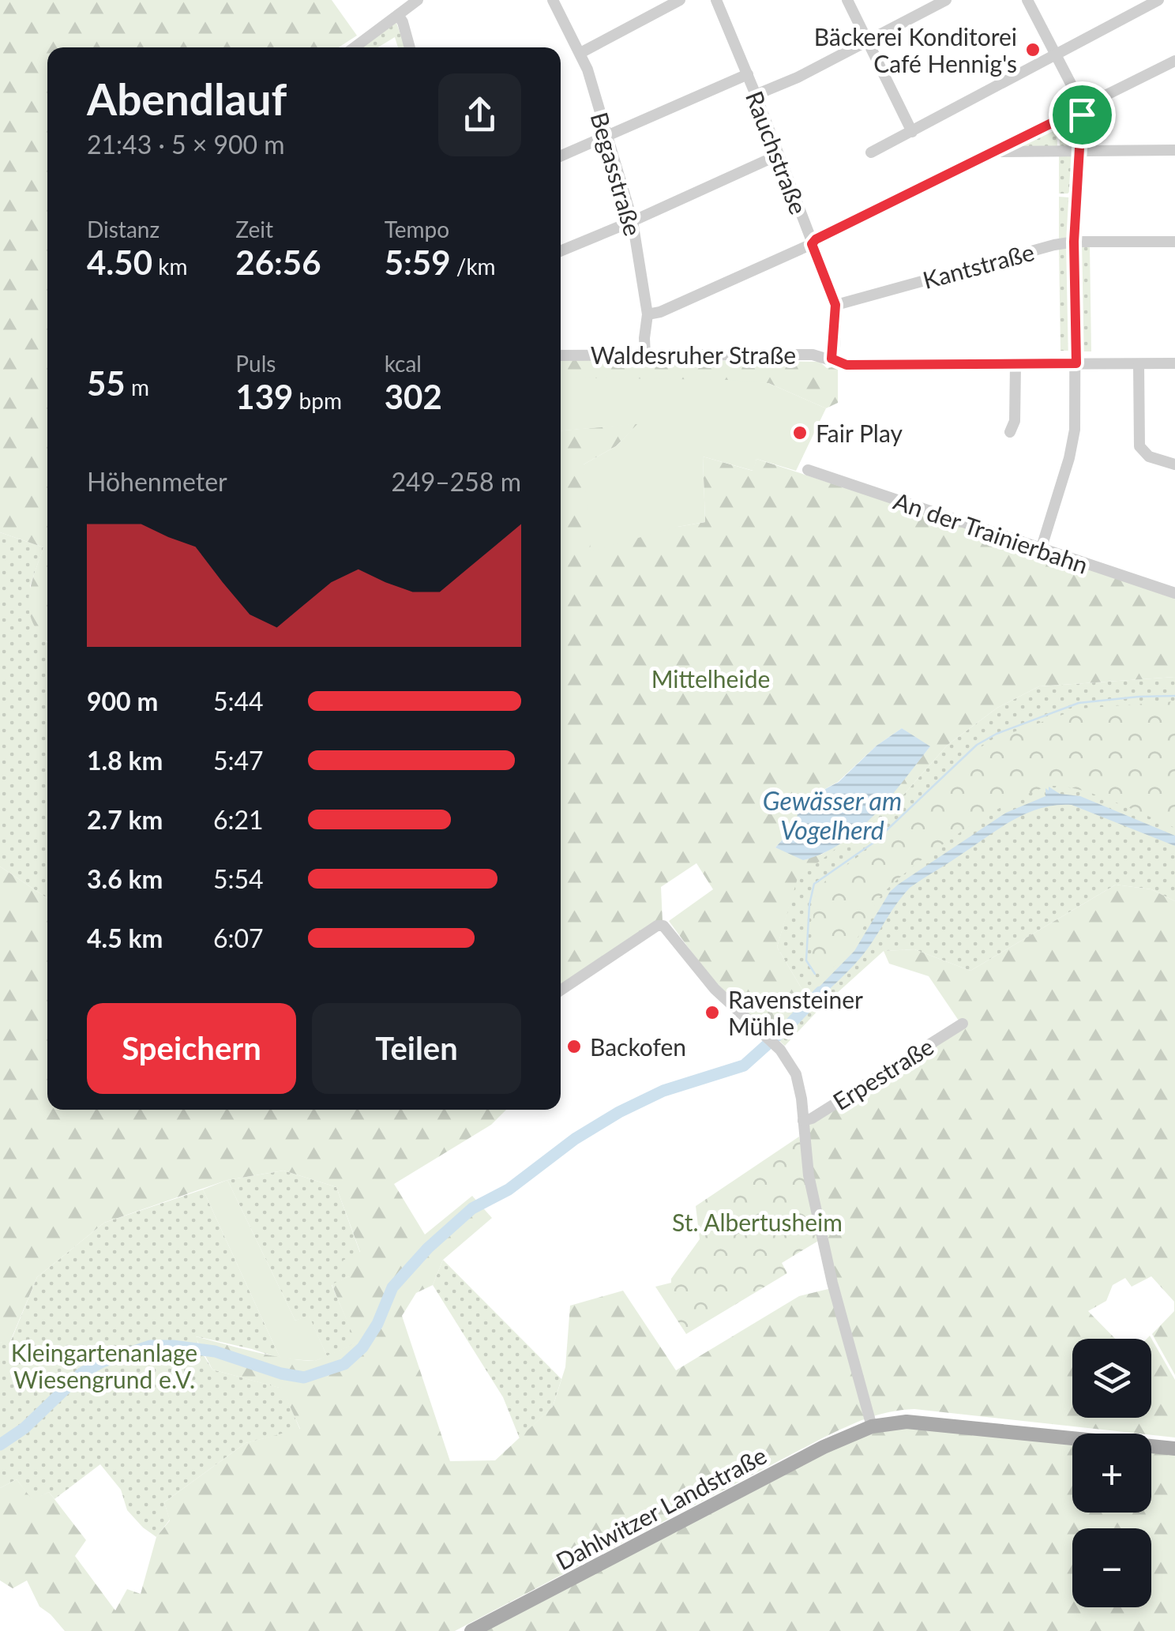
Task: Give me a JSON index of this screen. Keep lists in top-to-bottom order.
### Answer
{
  "streets": {
    "main road": ["Dahlwitzer Landstraße"],
    "street": [
      "Rauchstraße",
      "Begasstraße",
      "Kantstraße",
      "Waldesruher Straße",
      "An der Trainierbahn",
      "Erpestraße"
    ]
  },
  "crossings": [
    ["Rauchstraße", "Kantstraße"],
    ["Rauchstraße", "Waldesruher Straße"],
    ["Begasstraße", "Waldesruher Straße"]
  ],
  "water": ["Gewässer am Vogelherd"],
  "parks": ["Mittelheide", "St. Albertusheim", "Kleingartenanlage Wiesengrund e.V."],
  "places": [
    "Bäckerei Konditorei Café Hennig's",
    "Fair Play",
    "Ravensteiner Mühle",
    "Backofen"
  ],
  "page": {
    "heading": ["Abendlauf", "21:43 · 5 × 900 m"],
    "stats": [
      ["Distanz", "4.50 km"],
      ["Zeit", "26:56"],
      ["Tempo", "5:59 /km"],
      ["55 m"],
      ["Puls", "139 bpm"],
      ["kcal", "302"]
    ],
    "chart": ["Höhenmeter", "249–258 m"],
    "list": [
      {
        "name": "900 m",
        "note": "5:44"
      },
      {
        "name": "1.8 km",
        "note": "5:47"
      },
      {
        "name": "2.7 km",
        "note": "6:21"
      },
      {
        "name": "3.6 km",
        "note": "5:54"
      },
      {
        "name": "4.5 km",
        "note": "6:07"
      }
    ],
    "buttons": ["Speichern", "Teilen"],
    "map_buttons": ["+", "−"]
  }
}
